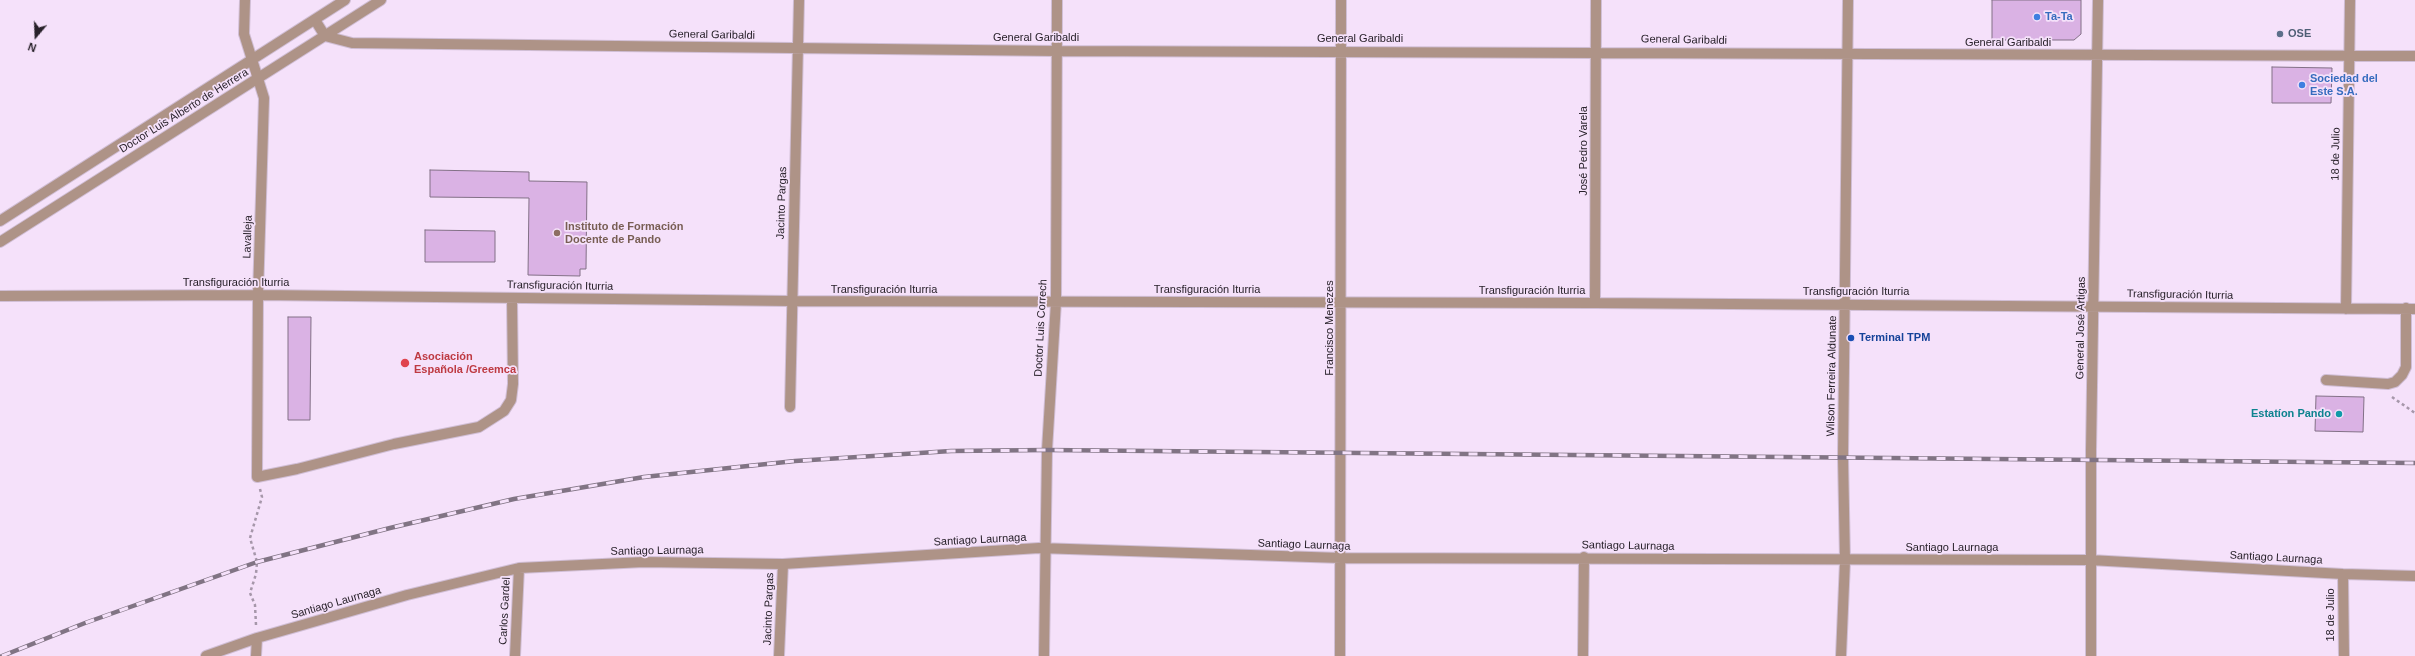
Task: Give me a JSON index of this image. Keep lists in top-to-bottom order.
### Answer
{
  "streets": {
    "street": [
      "General Garibaldi",
      "Doctor Luis Alberto de Herrera",
      "José Pedro Varela",
      "18 de Julio",
      "Jacinto Pargas",
      "Lavalleja",
      "Transfiguración Iturria",
      "Doctor Luis Correch",
      "Francisco Menezes",
      "General José Artigas",
      "Wilson Ferreira Aldunate",
      "Santiago Laurnaga",
      "Carlos Gardel"
    ]
  },
  "crossings": [
    ["General Garibaldi", "Doctor Luis Alberto de Herrera"],
    ["General Garibaldi", "José Pedro Varela"],
    ["General Garibaldi", "18 de Julio"],
    ["General Garibaldi", "Jacinto Pargas"],
    ["General Garibaldi", "Doctor Luis Correch"],
    ["General Garibaldi", "Francisco Menezes"],
    ["General Garibaldi", "General José Artigas"],
    ["General Garibaldi", "Wilson Ferreira Aldunate"],
    ["Doctor Luis Alberto de Herrera", "Lavalleja"],
    ["José Pedro Varela", "Transfiguración Iturria"],
    ["18 de Julio", "Transfiguración Iturria"],
    ["18 de Julio", "Santiago Laurnaga"],
    ["Jacinto Pargas", "Transfiguración Iturria"],
    ["Jacinto Pargas", "Santiago Laurnaga"],
    ["Lavalleja", "Transfiguración Iturria"],
    ["Transfiguración Iturria", "Doctor Luis Correch"],
    ["Transfiguración Iturria", "Francisco Menezes"],
    ["Transfiguración Iturria", "General José Artigas"],
    ["Transfiguración Iturria", "Wilson Ferreira Aldunate"],
    ["Doctor Luis Correch", "Santiago Laurnaga"],
    ["Francisco Menezes", "Santiago Laurnaga"],
    ["General José Artigas", "Santiago Laurnaga"],
    ["Wilson Ferreira Aldunate", "Santiago Laurnaga"],
    ["Santiago Laurnaga", "Carlos Gardel"]
  ],
  "places": [
    "Ta-Ta",
    "OSE",
    "Sociedad del Este S.A.",
    "Instituto de Formación Docente de Pando",
    "Terminal TPM",
    "Asociación Española /Greemca",
    "Estatíon Pando"
  ],
  "north": "bottom"
}
